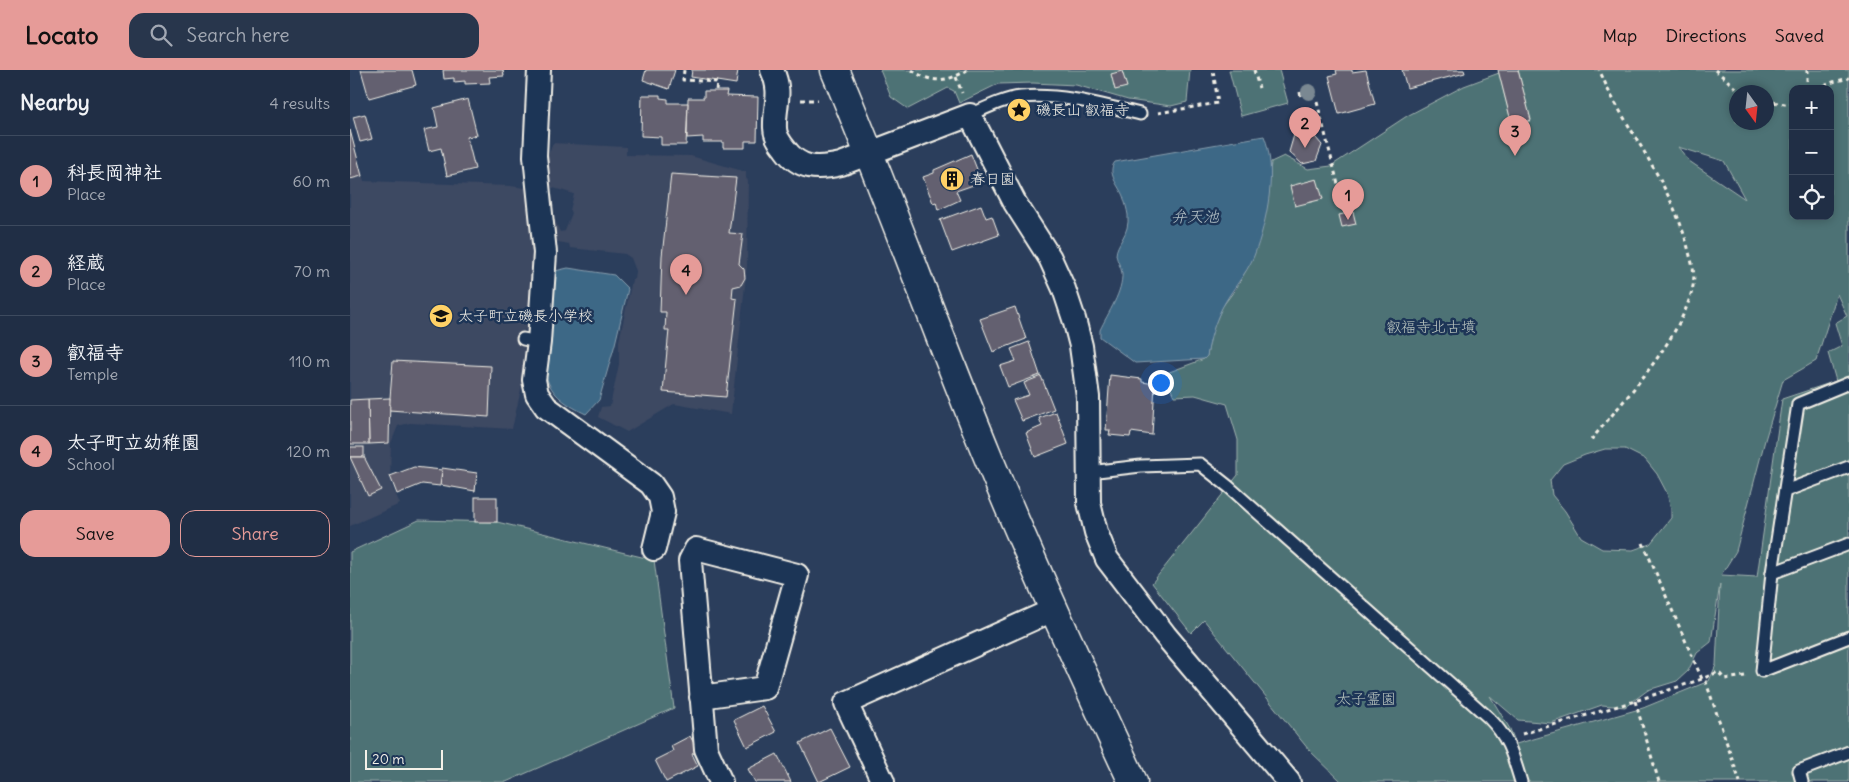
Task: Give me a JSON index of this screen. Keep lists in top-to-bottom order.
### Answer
{
  "water": ["弁天池"],
  "parks": ["叡福寺北古墳", "太子霊園"],
  "places": {
    "place": ["磯長山 叡福寺"],
    "building": ["春日園"],
    "school or university": ["太子町立磯長小学校"]
  },
  "scale_bar": "20 m",
  "north": "bottom",
  "page": {
    "header": "Locato",
    "search": "Search here",
    "nav": ["Map", "Directions", "Saved"],
    "heading": ["Nearby", "4 results"],
    "map_buttons": ["+", "−"],
    "pins": [
      "2",
      "3",
      "1",
      "4"
    ],
    "list": [
      {
        "mark": "1",
        "name": "科長岡神社",
        "note": "Place",
        "value": "60 m"
      },
      {
        "mark": "2",
        "name": "経蔵",
        "note": "Place",
        "value": "70 m"
      },
      {
        "mark": "3",
        "name": "叡福寺",
        "note": "Temple",
        "value": "110 m"
      },
      {
        "mark": "4",
        "name": "太子町立幼稚園",
        "note": "School",
        "value": "120 m"
      }
    ],
    "buttons": ["Save", "Share"],
    "scale": "20 m"
  }
}
